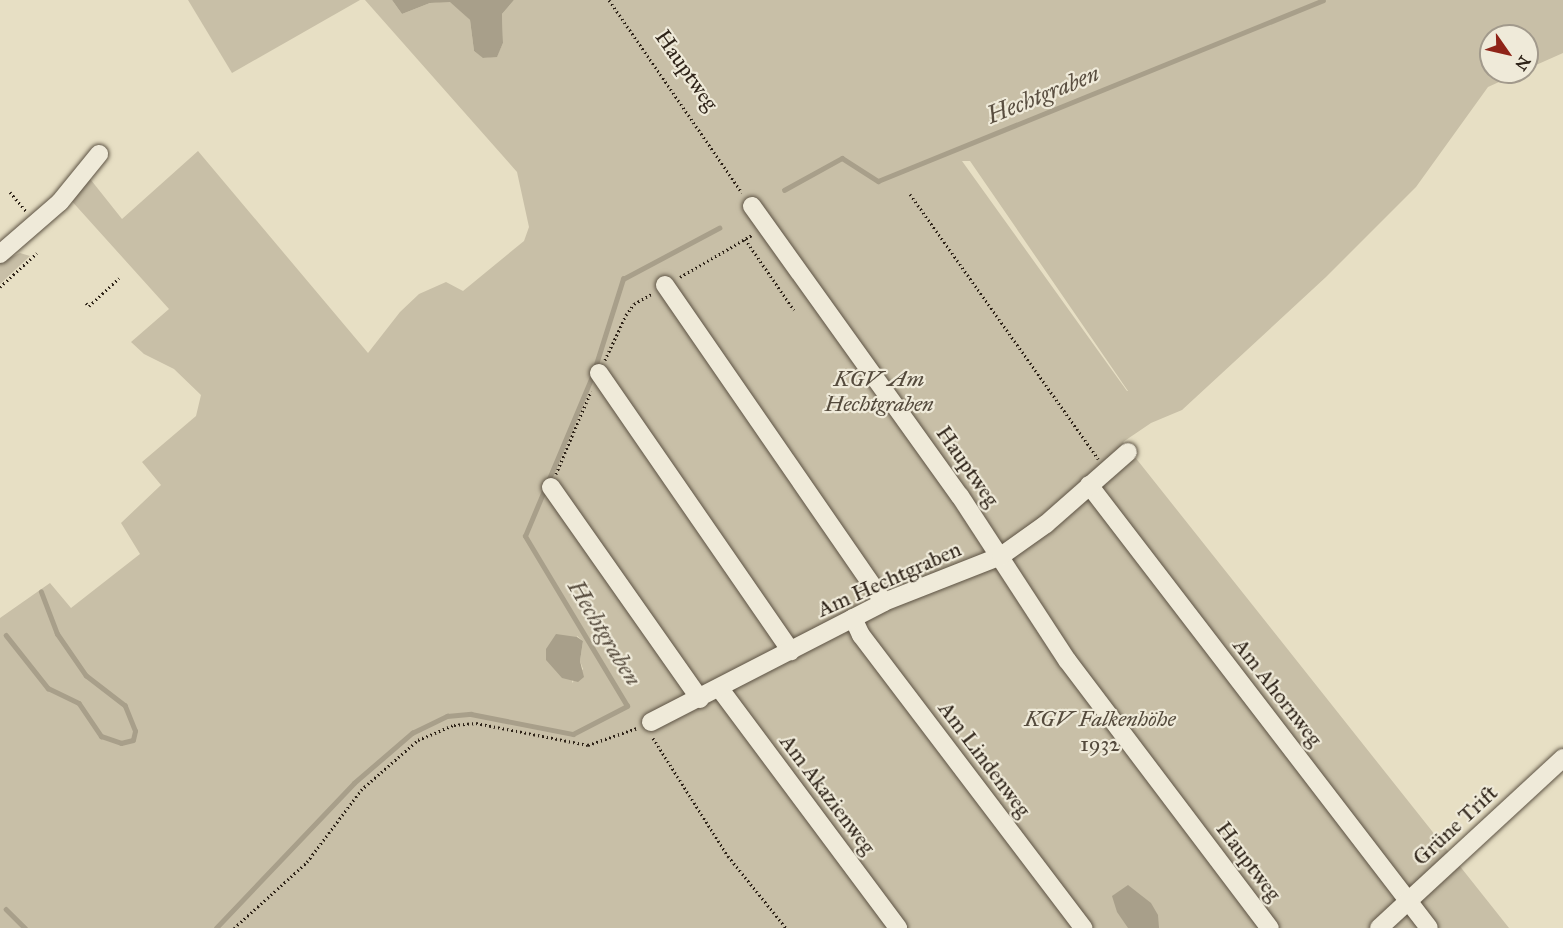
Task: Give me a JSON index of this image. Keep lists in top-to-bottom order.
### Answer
{
  "streets": {
    "lane": [
      "Hauptweg",
      "Am Hechtgraben",
      "Am Ahornweg",
      "Am Lindenweg",
      "Am Akazienweg",
      "Grüne Trift"
    ]
  },
  "crossings": [
    ["Hauptweg", "Am Hechtgraben"],
    ["Am Hechtgraben", "Am Ahornweg"],
    ["Am Hechtgraben", "Am Lindenweg"],
    ["Am Hechtgraben", "Am Akazienweg"],
    ["Am Ahornweg", "Grüne Trift"]
  ],
  "water": ["Hechtgraben"],
  "parks": ["KGV Am Hechtgraben", "KGV Falkenhöhe 1932"],
  "north": "bottom right"
}
